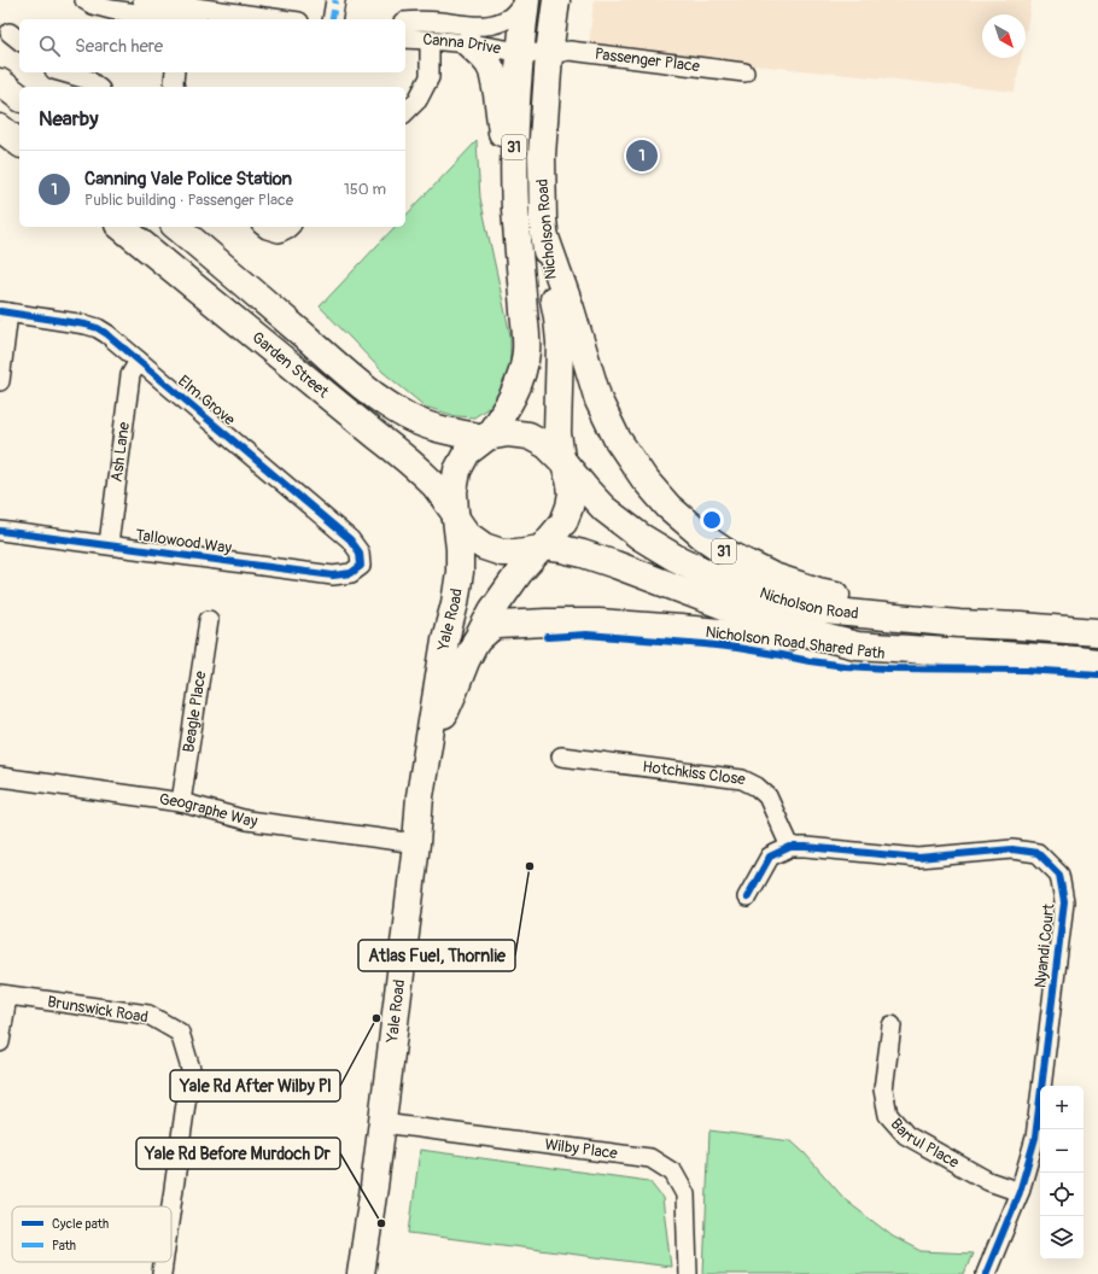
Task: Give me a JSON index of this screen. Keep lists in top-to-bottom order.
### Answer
{
  "streets": {
    "main road": [
      "31",
      "Nicholson Road",
      "Garden Street",
      "Yale Road"
    ],
    "street": [
      "Canna Drive",
      "Passenger Place",
      "Elm Grove",
      "Ash Lane",
      "Tallowood Way",
      "Beagle Place",
      "Hotchkiss Close",
      "Geographe Way",
      "Nyandi Court",
      "Brunswick Road",
      "Barrul Place",
      "Wilby Place"
    ],
    "cycle path": ["Nicholson Road Shared Path"]
  },
  "crossings": [
    ["Canna Drive", "Passenger Place"],
    ["Canna Drive", "Nicholson Road"],
    ["Passenger Place", "Nicholson Road"],
    ["31", "Nicholson Road"],
    ["31", "Garden Street"],
    ["31", "Yale Road"],
    ["Nicholson Road", "Garden Street"],
    ["Nicholson Road", "Yale Road"],
    ["Garden Street", "Yale Road"],
    ["Elm Grove", "Ash Lane"],
    ["Elm Grove", "Tallowood Way"],
    ["Ash Lane", "Tallowood Way"],
    ["Yale Road", "Geographe Way"],
    ["Yale Road", "Wilby Place"],
    ["Beagle Place", "Geographe Way"],
    ["Hotchkiss Close", "Nyandi Court"],
    ["Nyandi Court", "Barrul Place"]
  ],
  "places": ["Atlas Fuel, Thornlie", "Yale Rd After Wilby Pl", "Yale Rd Before Murdoch Dr"],
  "legend": ["Cycle path", "Path"],
  "north": "bottom right",
  "page": {
    "search": "Search here",
    "heading": "Nearby",
    "pins": "1",
    "list": [
      {
        "mark": "1",
        "name": "Canning Vale Police Station",
        "note": "Public building · Passenger Place",
        "value": "150 m"
      }
    ],
    "map_buttons": ["+", "−"]
  }
}
